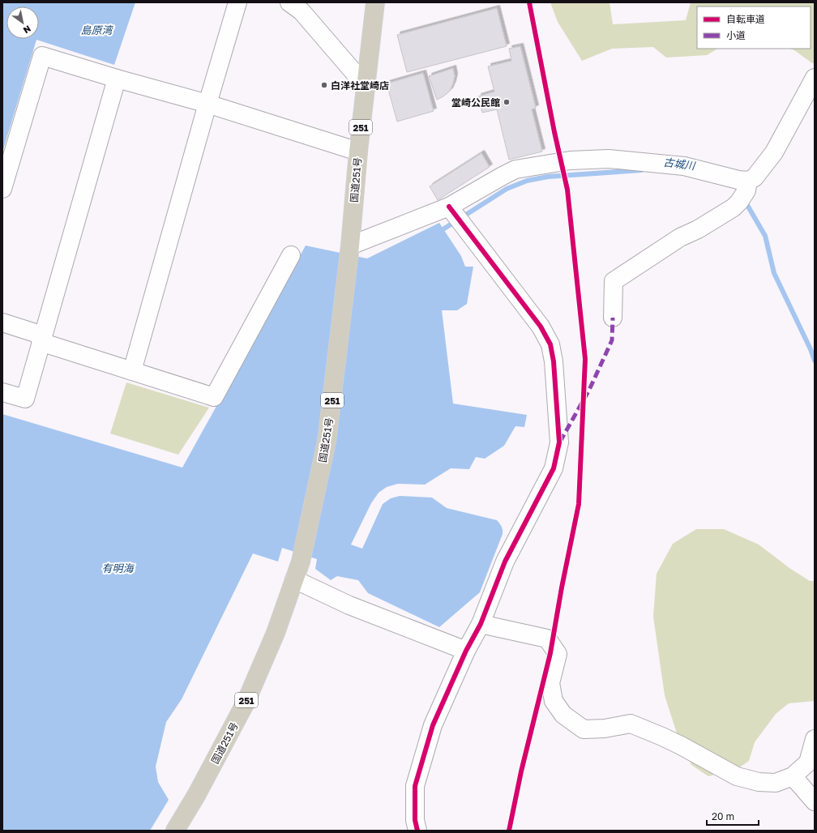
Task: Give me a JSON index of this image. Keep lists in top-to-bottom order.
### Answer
{
  "streets": {
    "highway": ["251", "国道251号"]
  },
  "water": ["島原湾", "古城川", "有明海"],
  "places": ["白洋社堂崎店", "堂崎公民館"],
  "legend": ["自転車道", "小道"],
  "scale_bar": "20 m",
  "north": "bottom right"
}
